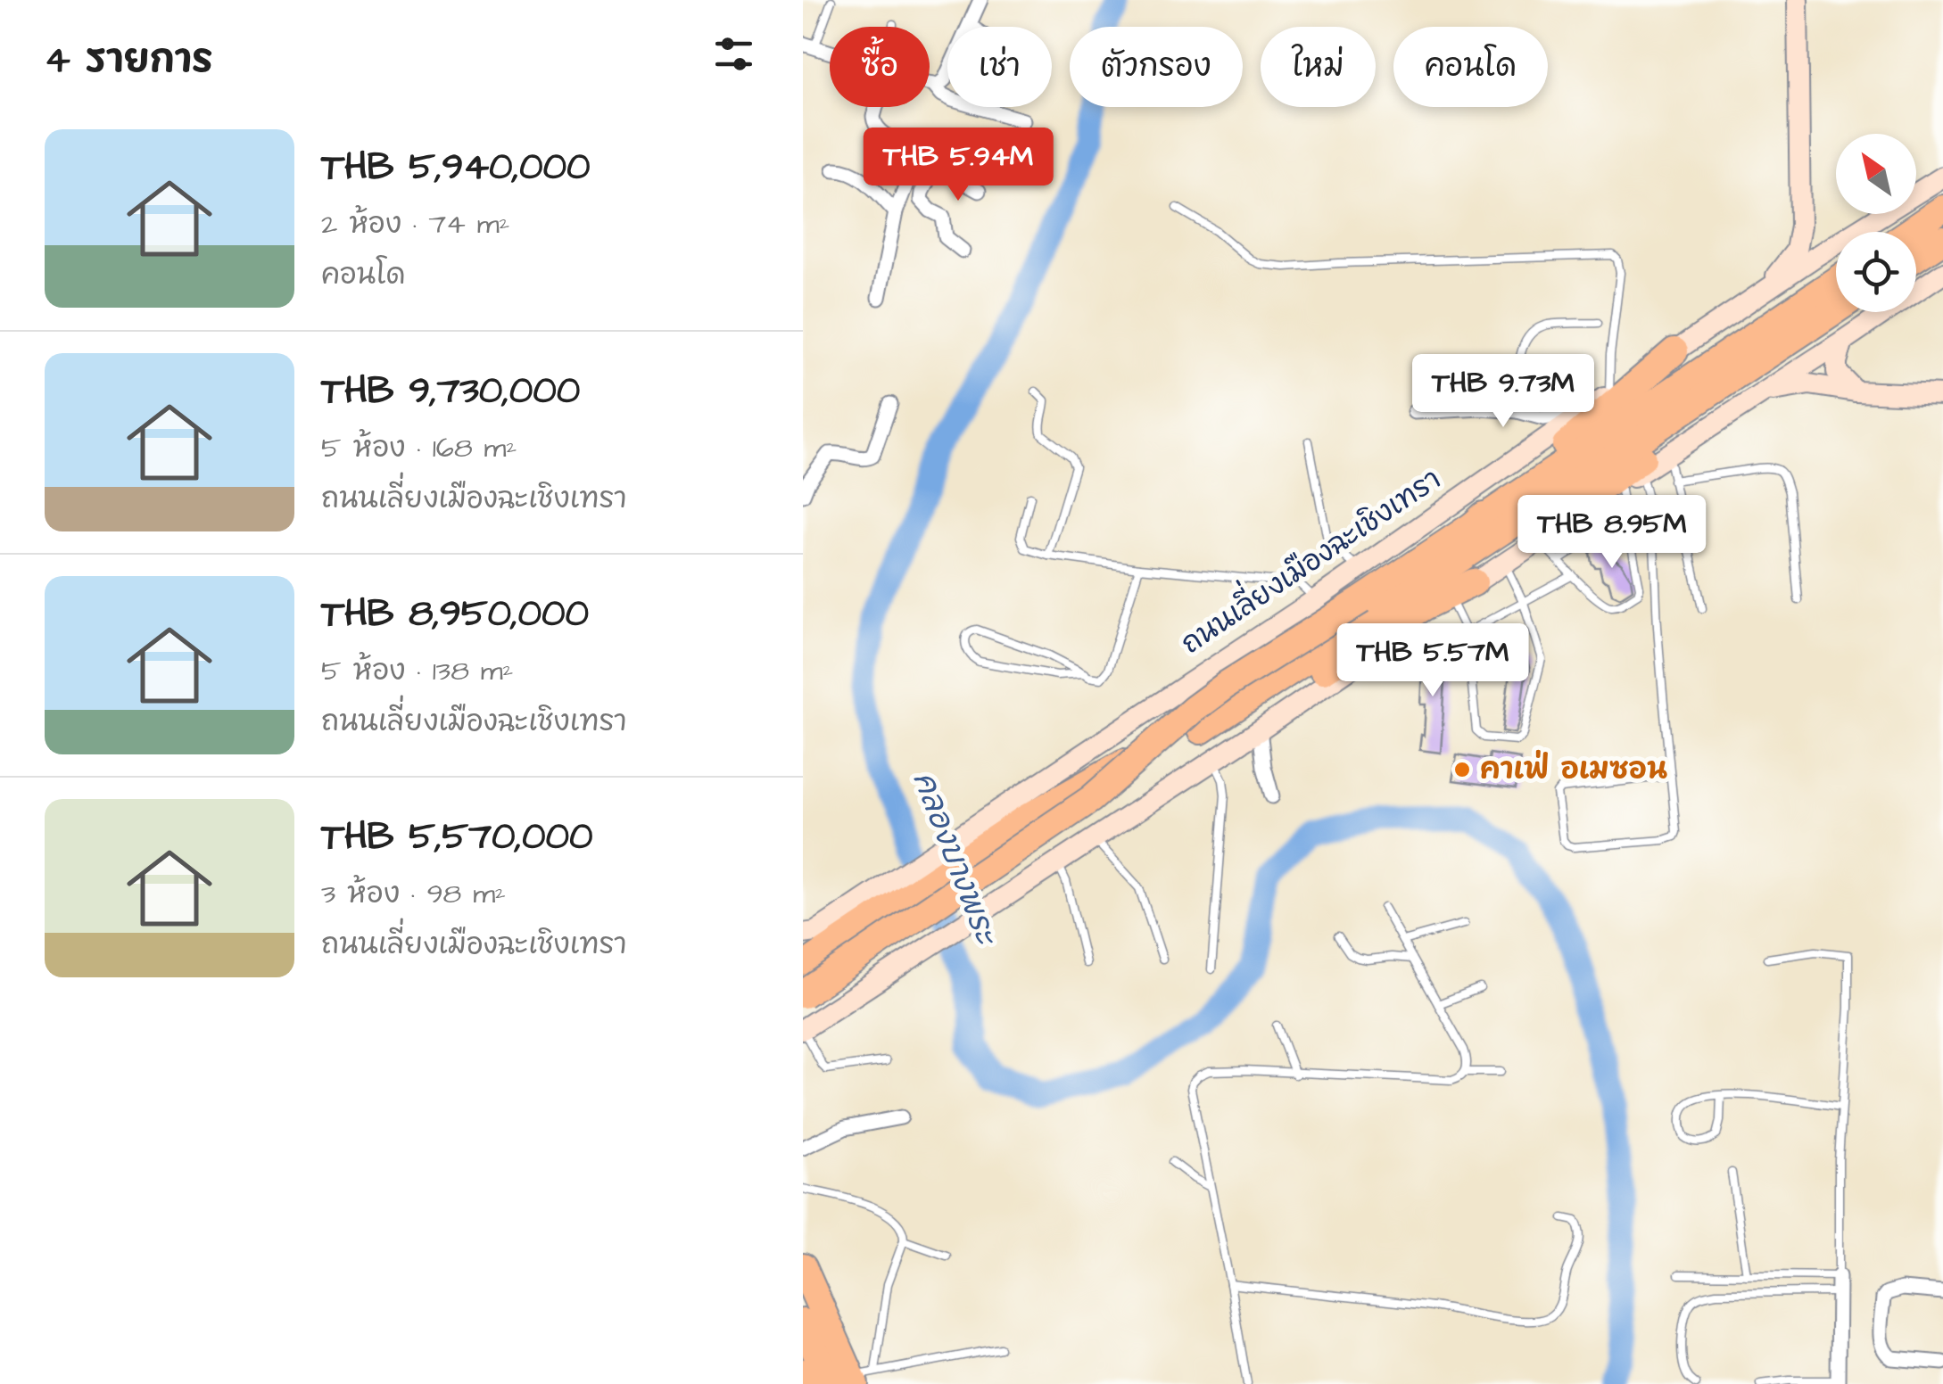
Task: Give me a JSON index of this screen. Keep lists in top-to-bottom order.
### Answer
{
  "streets": {
    "highway": ["ถนนเลี่ยงเมืองฉะเชิงเทรา"]
  },
  "water": ["คลองบางพระ"],
  "places": ["คาเฟ่ อเมซอน"],
  "north": "top left",
  "page": {
    "heading": "4 รายการ",
    "chip": [
      "ซื้อ",
      "เช่า",
      "ตัวกรอง",
      "ใหม่",
      "คอนโด"
    ],
    "list": [
      {
        "name": "THB 5,940,000",
        "note": "2 ห้อง · 74 m² · คอนโด"
      },
      {
        "name": "THB 9,730,000",
        "note": "5 ห้อง · 168 m² · ถนนเลี่ยงเมืองฉะเชิงเทรา"
      },
      {
        "name": "THB 8,950,000",
        "note": "5 ห้อง · 138 m² · ถนนเลี่ยงเมืองฉะเชิงเทรา"
      },
      {
        "name": "THB 5,570,000",
        "note": "3 ห้อง · 98 m² · ถนนเลี่ยงเมืองฉะเชิงเทรา"
      }
    ],
    "price": [
      "THB 5.94M",
      "THB 9.73M",
      "THB 8.95M",
      "THB 5.57M"
    ]
  }
}
